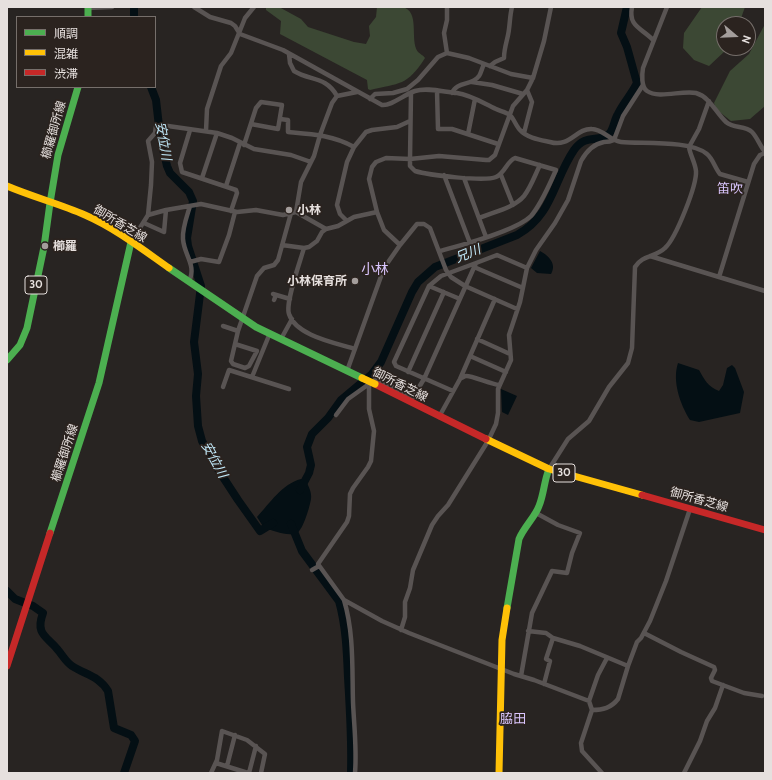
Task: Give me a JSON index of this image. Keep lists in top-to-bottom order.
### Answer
{
  "streets": {
    "main road": ["櫛羅御所線", "御所香芝線", "30"]
  },
  "crossings": [
    ["櫛羅御所線", "御所香芝線"],
    ["櫛羅御所線", "30"],
    ["御所香芝線", "30"]
  ],
  "districts": ["笛吹", "小林", "脇田"],
  "water": ["安位川", "兄川"],
  "places": ["小林", "櫛羅", "小林保育所"],
  "legend": ["順調", "混雑", "渋滞"],
  "north": "right"
}
